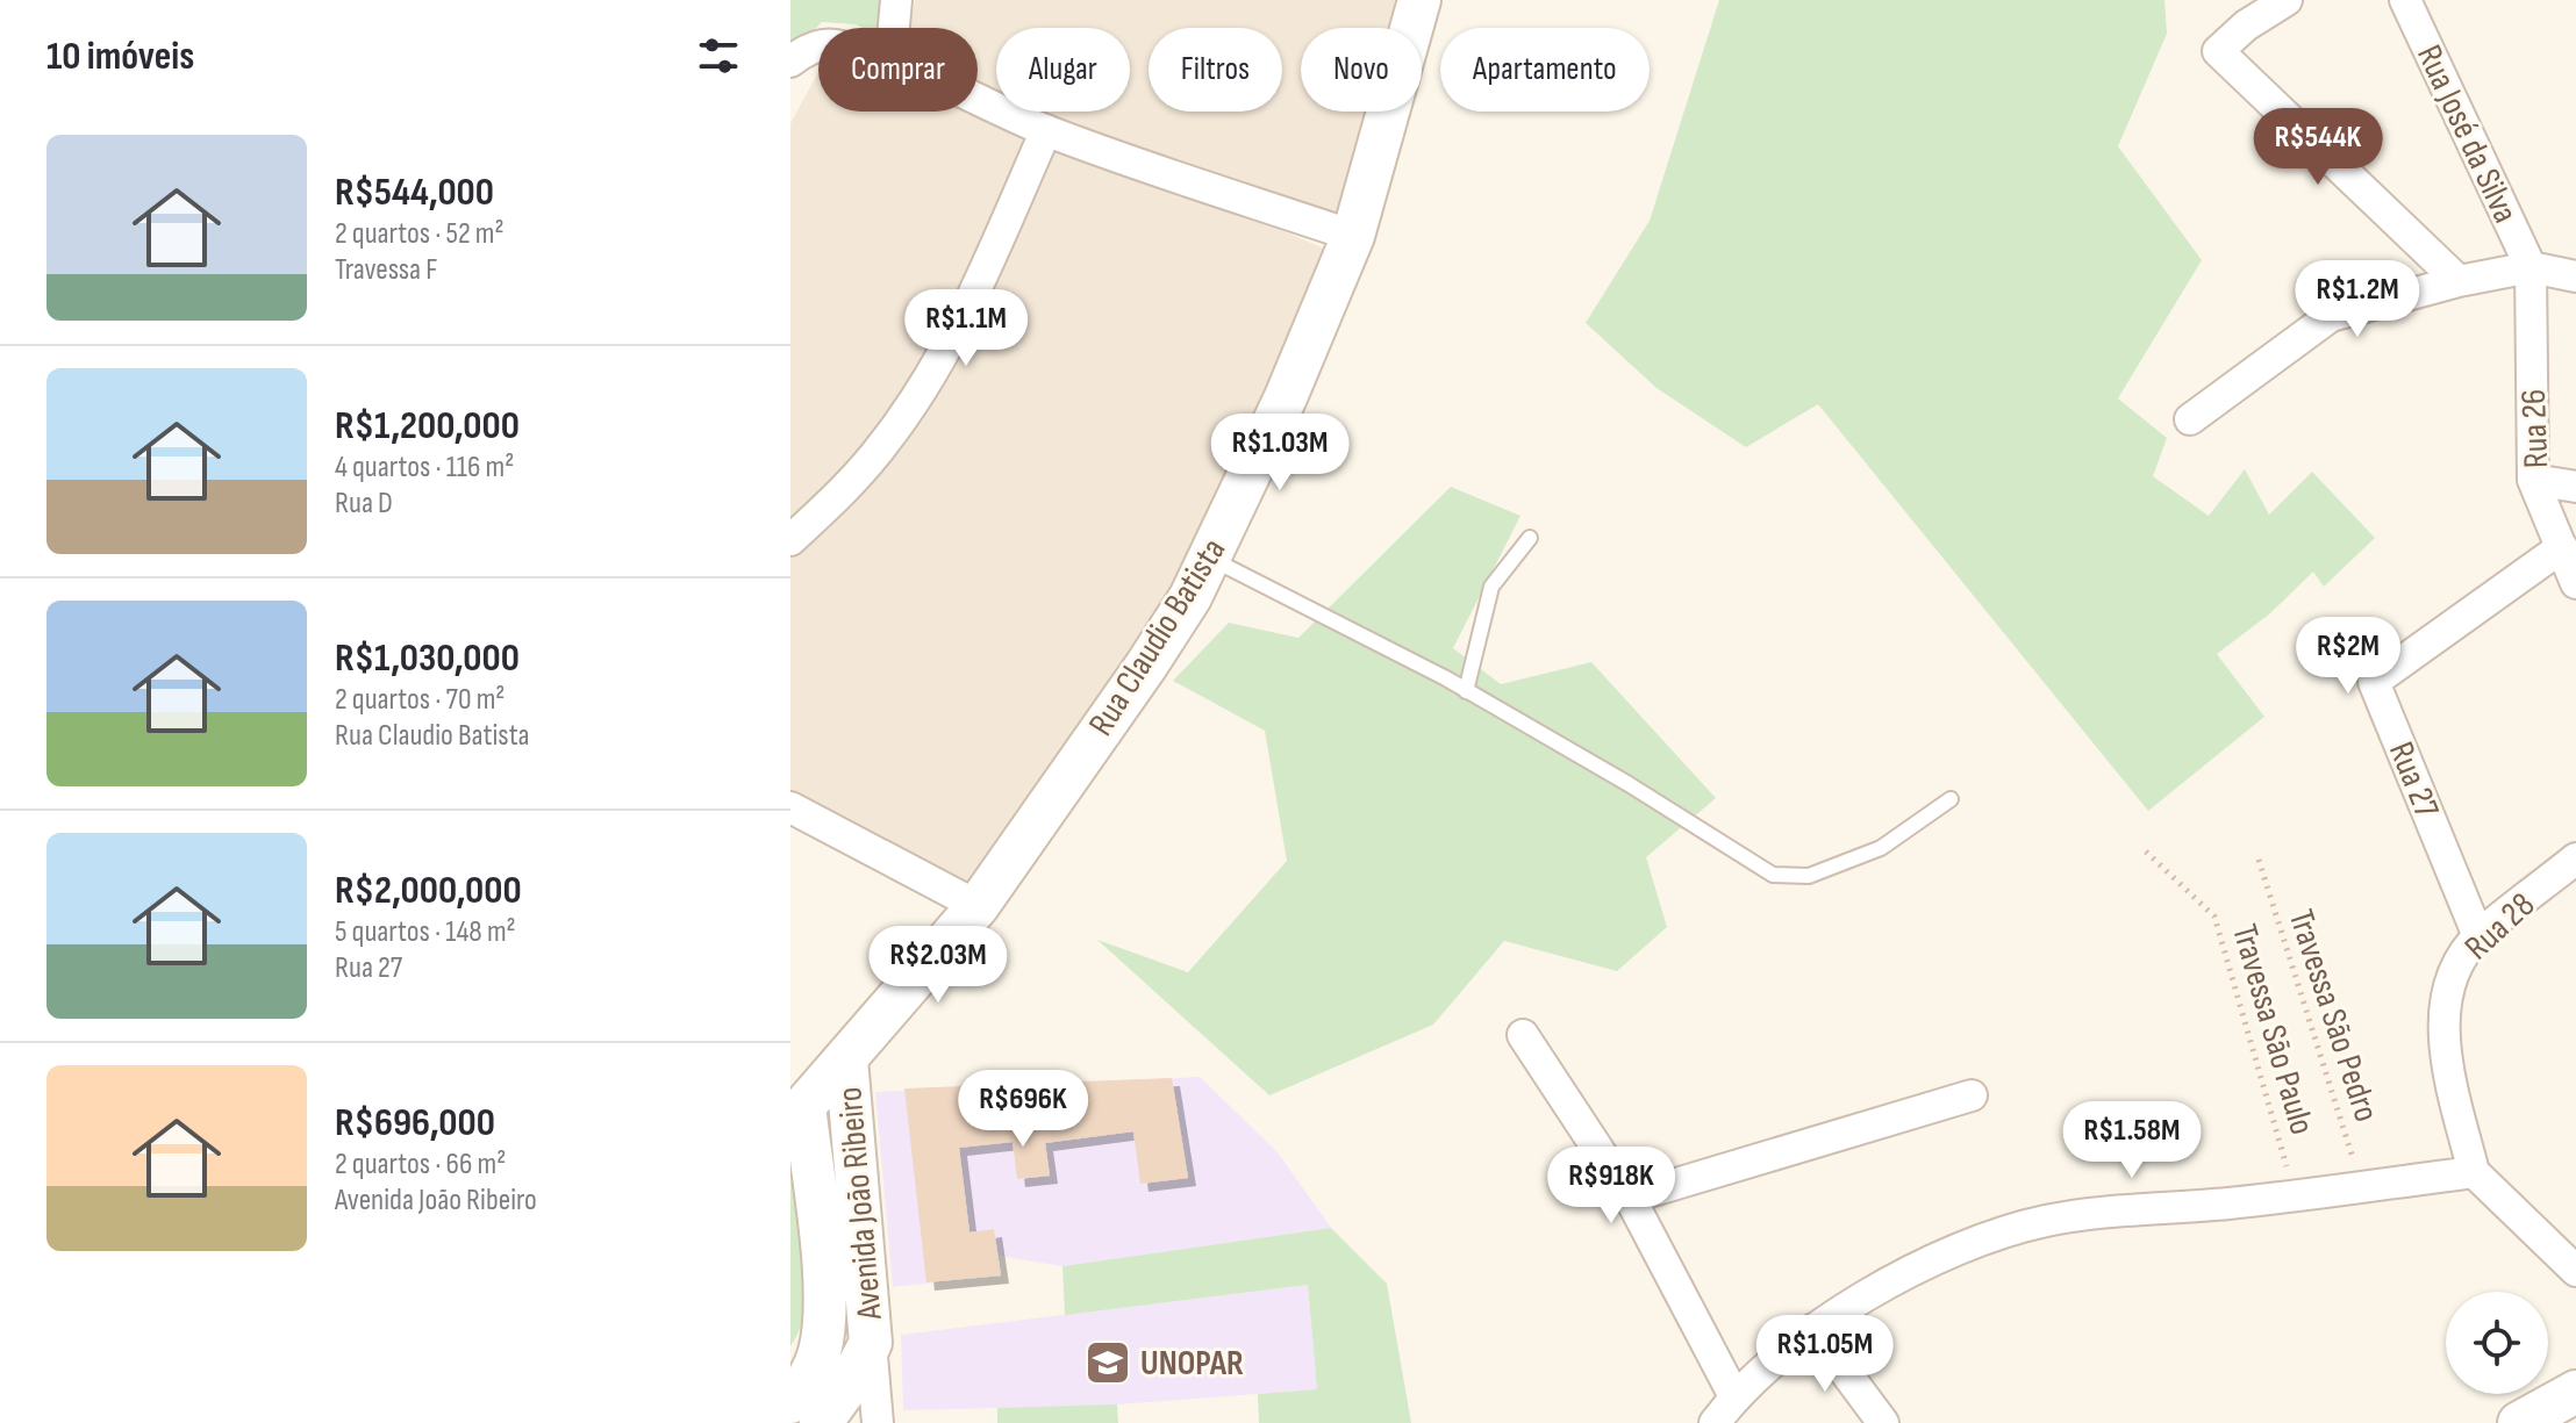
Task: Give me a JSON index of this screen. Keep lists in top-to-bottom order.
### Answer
{
  "streets": {
    "main road": ["Rua Claudio Batista", "Avenida João Ribeiro"],
    "street": [
      "Rua José da Silva",
      "Rua 26",
      "Rua 27",
      "Rua 28"
    ],
    "path": ["Travessa São Pedro", "Travessa São Paulo"]
  },
  "crossings": [
    ["Rua José da Silva", "Rua 26"],
    ["Rua 26", "Rua 27"],
    ["Rua Claudio Batista", "Avenida João Ribeiro"],
    ["Rua 27", "Rua 28"]
  ],
  "places": {
    "school or university": ["UNOPAR"]
  },
  "page": {
    "heading": "10 imóveis",
    "chip": [
      "Comprar",
      "Alugar",
      "Filtros",
      "Novo",
      "Apartamento"
    ],
    "price": [
      "R$544K",
      "R$1.2M",
      "R$1.1M",
      "R$1.03M",
      "R$2M",
      "R$2.03M",
      "R$696K",
      "R$1.58M",
      "R$918K",
      "R$1.05M"
    ],
    "list": [
      {
        "name": "R$544,000",
        "note": "2 quartos · 52 m² · Travessa F"
      },
      {
        "name": "R$1,200,000",
        "note": "4 quartos · 116 m² · Rua D"
      },
      {
        "name": "R$1,030,000",
        "note": "2 quartos · 70 m² · Rua Claudio Batista"
      },
      {
        "name": "R$2,000,000",
        "note": "5 quartos · 148 m² · Rua 27"
      },
      {
        "name": "R$696,000",
        "note": "2 quartos · 66 m² · Avenida João Ribeiro"
      }
    ]
  }
}
